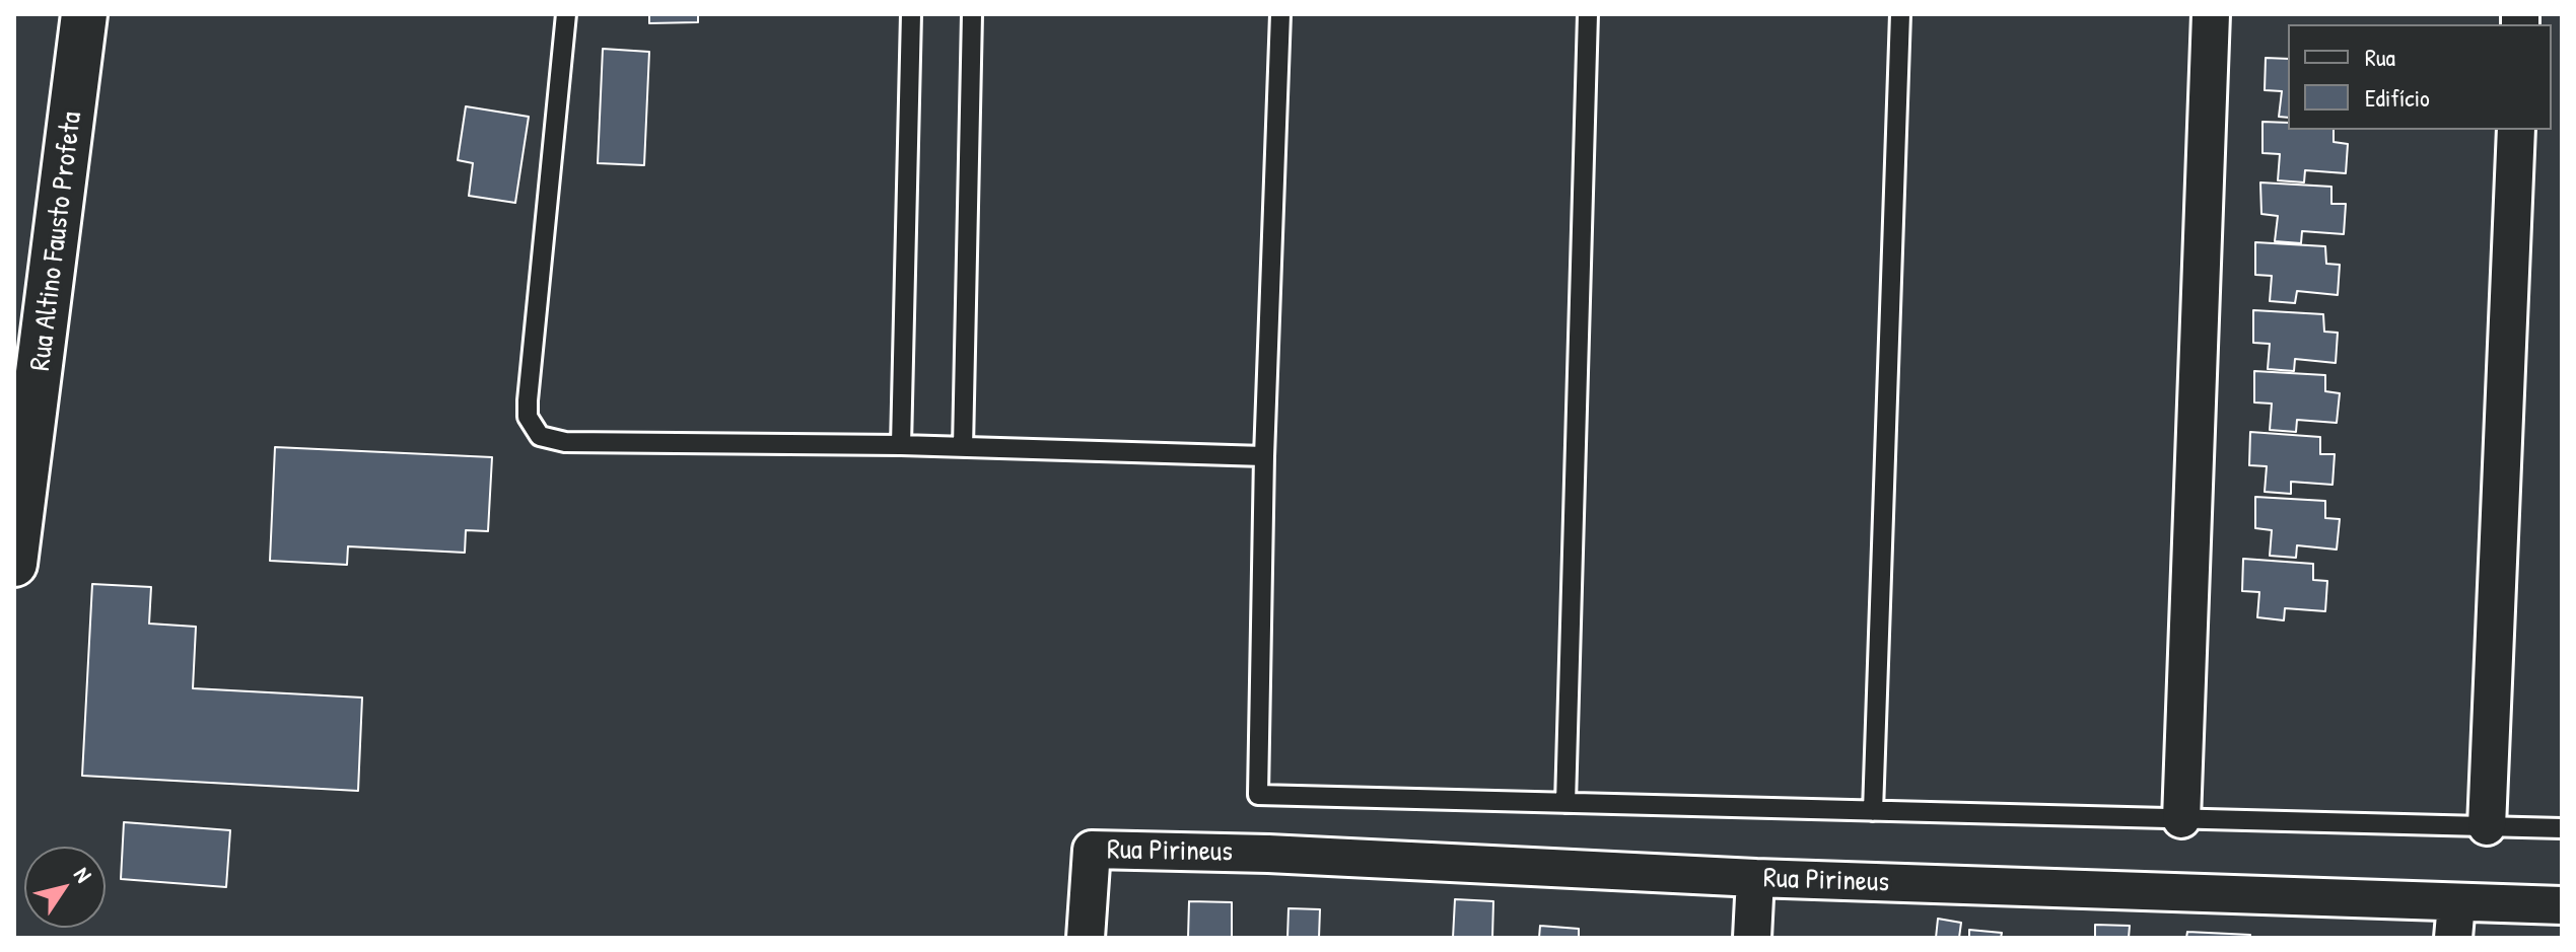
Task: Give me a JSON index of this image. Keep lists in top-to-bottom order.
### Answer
{
  "streets": {
    "main road": ["Rua Altino Fausto Profeta"],
    "street": ["Rua Pirineus"]
  },
  "legend": ["Rua", "Edifício"],
  "north": "top right"
}
